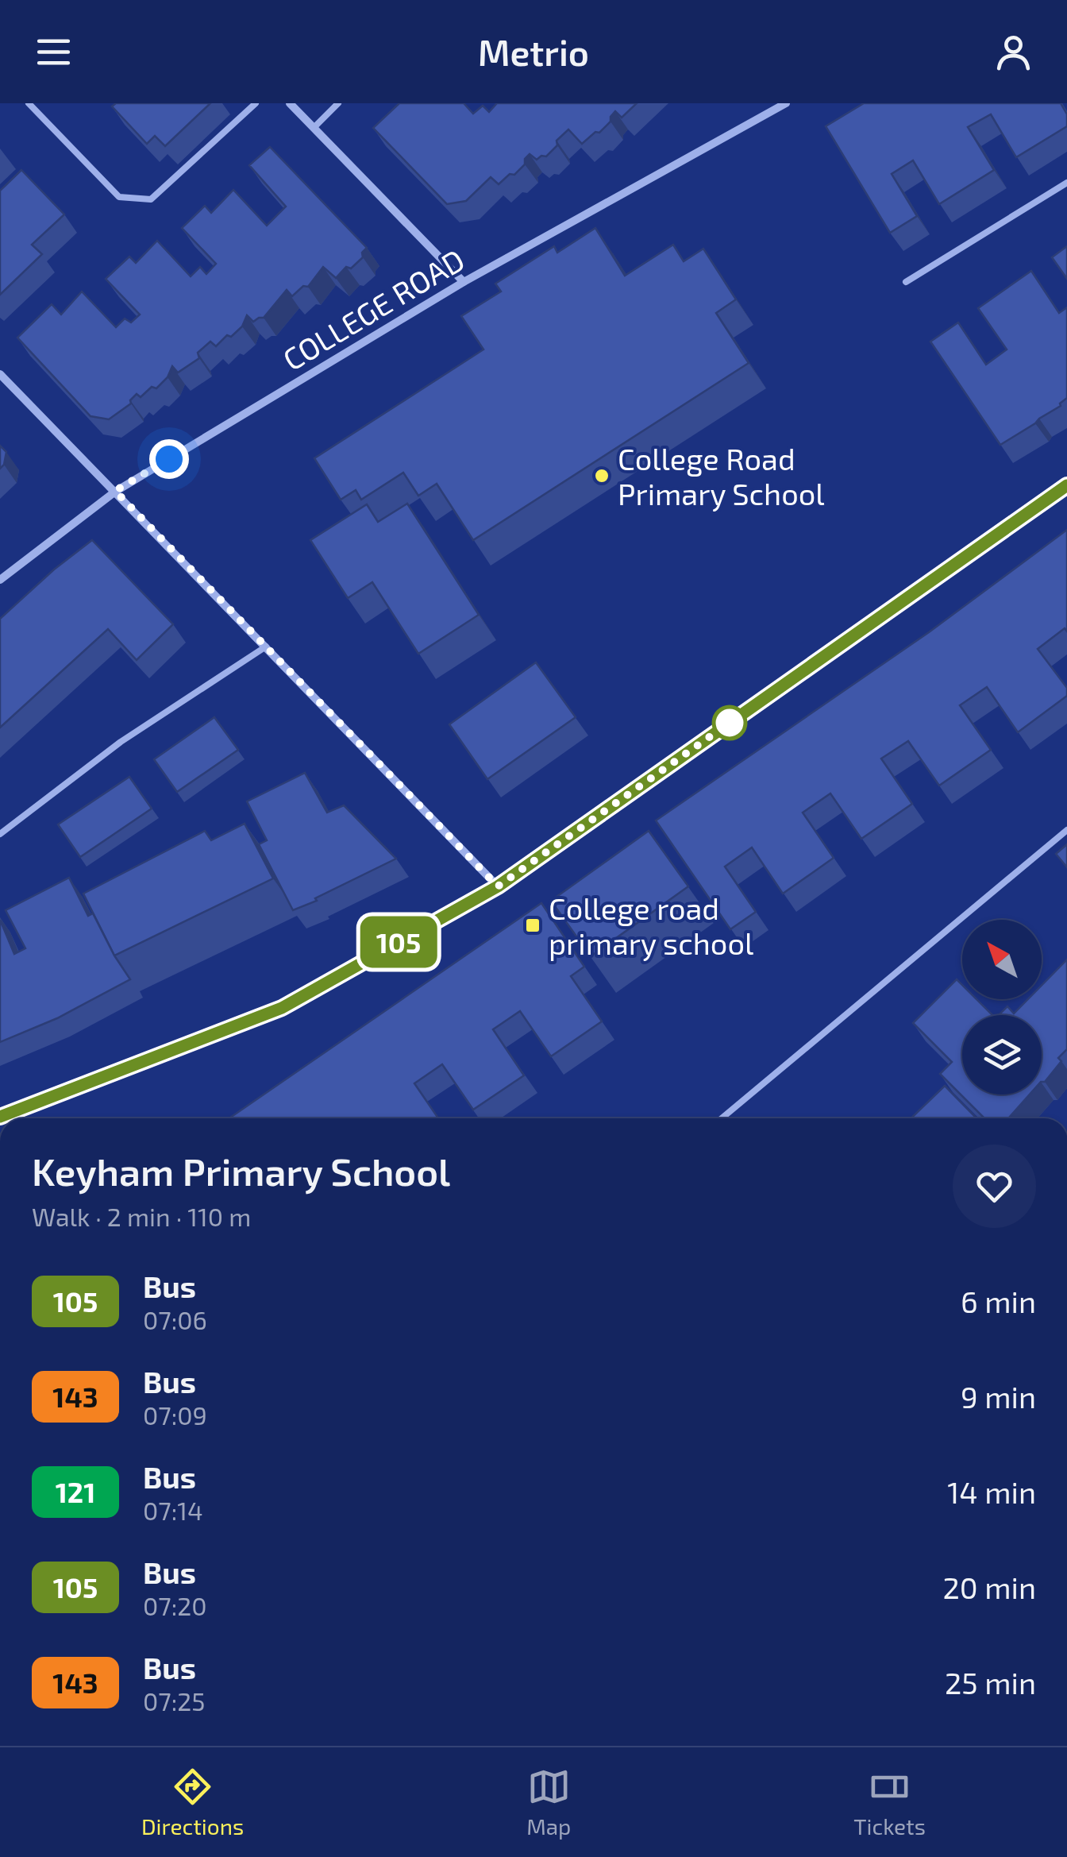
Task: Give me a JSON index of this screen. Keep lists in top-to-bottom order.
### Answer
{
  "streets": {
    "street": ["COLLEGE ROAD"]
  },
  "places": {
    "other": ["College Road Primary School"],
    "transit": ["College road primary school"]
  },
  "lines": ["bus line 105"],
  "north": "top left",
  "page": {
    "header": "Metrio",
    "on_map": "105",
    "heading": ["Keyham Primary School", "Walk · 2 min · 110 m"],
    "list": [
      {
        "mark": "105",
        "name": "Bus",
        "note": "07:06",
        "value": "6 min"
      },
      {
        "mark": "143",
        "name": "Bus",
        "note": "07:09",
        "value": "9 min"
      },
      {
        "mark": "121",
        "name": "Bus",
        "note": "07:14",
        "value": "14 min"
      },
      {
        "mark": "105",
        "name": "Bus",
        "note": "07:20",
        "value": "20 min"
      },
      {
        "mark": "143",
        "name": "Bus",
        "note": "07:25",
        "value": "25 min"
      }
    ],
    "tabs": ["Directions", "Map", "Tickets"]
  }
}
